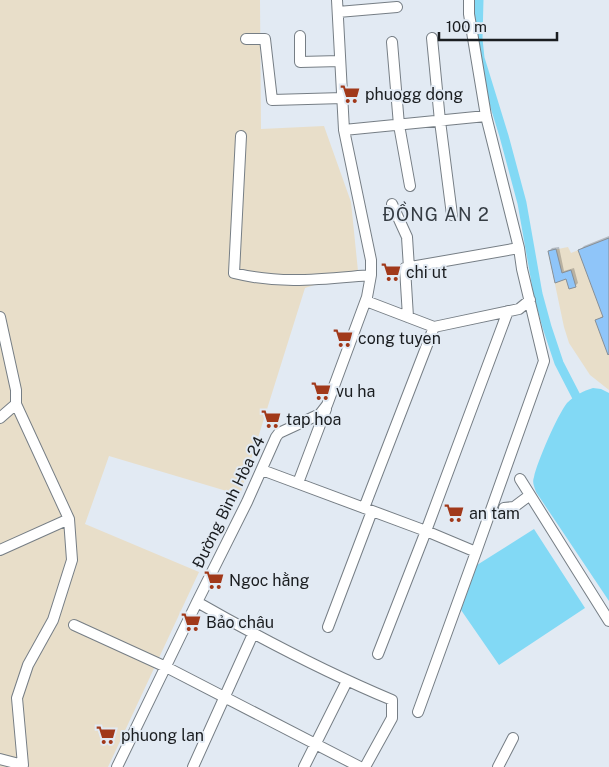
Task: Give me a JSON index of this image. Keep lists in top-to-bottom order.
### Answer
{
  "streets": {
    "street": ["Đường Bình Hòa 24"]
  },
  "districts": ["ĐỒNG AN 2"],
  "places": {
    "supermarket": [
      "phuogg dong",
      "chi ut",
      "cong tuyen",
      "vu ha",
      "tap hoa",
      "an tam",
      "Ngoc hằng",
      "Bảo châu",
      "phuong lan"
    ]
  },
  "scale_bar": "100 m"
}
